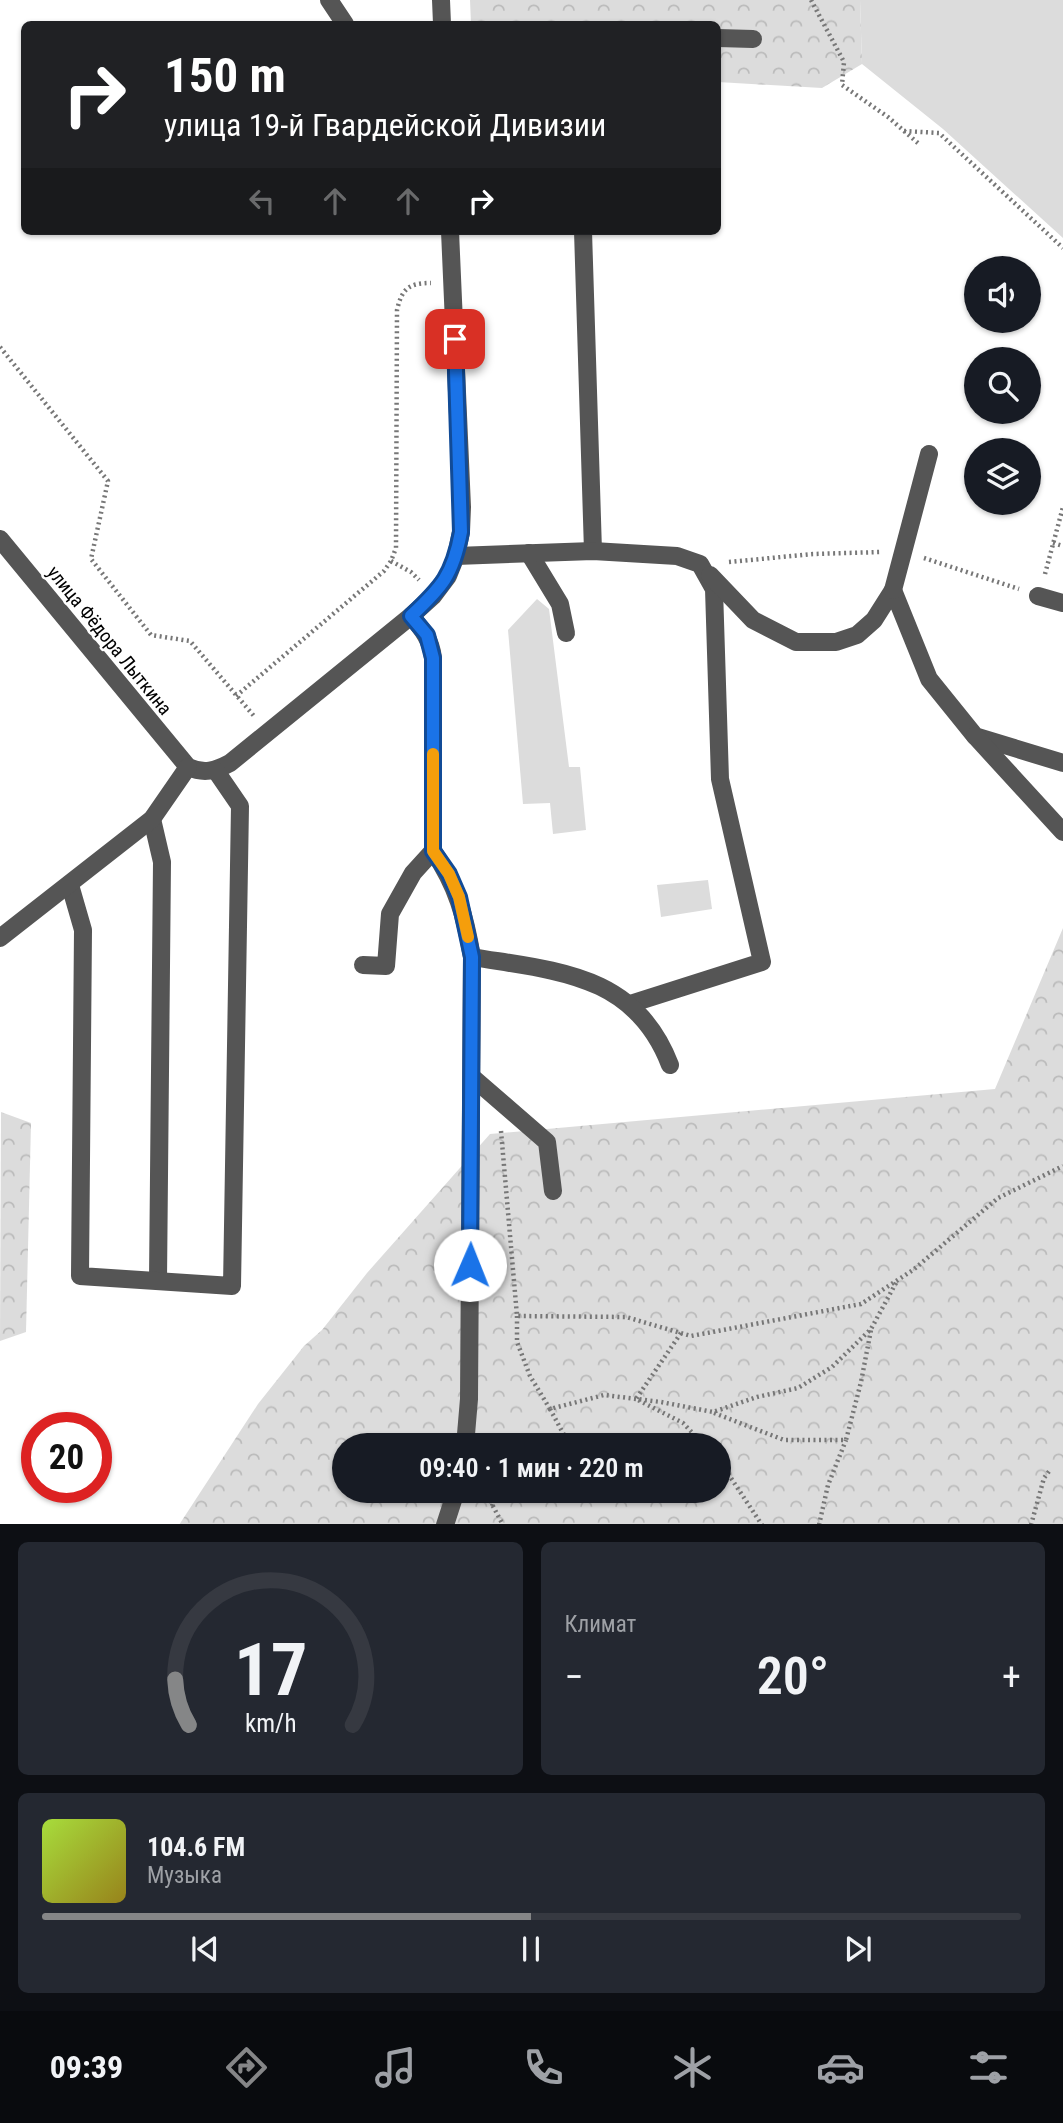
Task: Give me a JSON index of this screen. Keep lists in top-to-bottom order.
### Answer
{
  "streets": {
    "street": ["улица Фёдора Лыткина"]
  },
  "page": {
    "turn": ["150 m", "улица 19-й Гвардейской Дивизии"],
    "limit": "20",
    "trip": "09:40 · 1 мин · 220 m",
    "tile": "Климат",
    "heat": ["−", "20°", "+"],
    "song": ["104.6 FM", "Музыка"],
    "tabs": "09:39",
    "gauge": ["17", "km/h"]
  }
}
